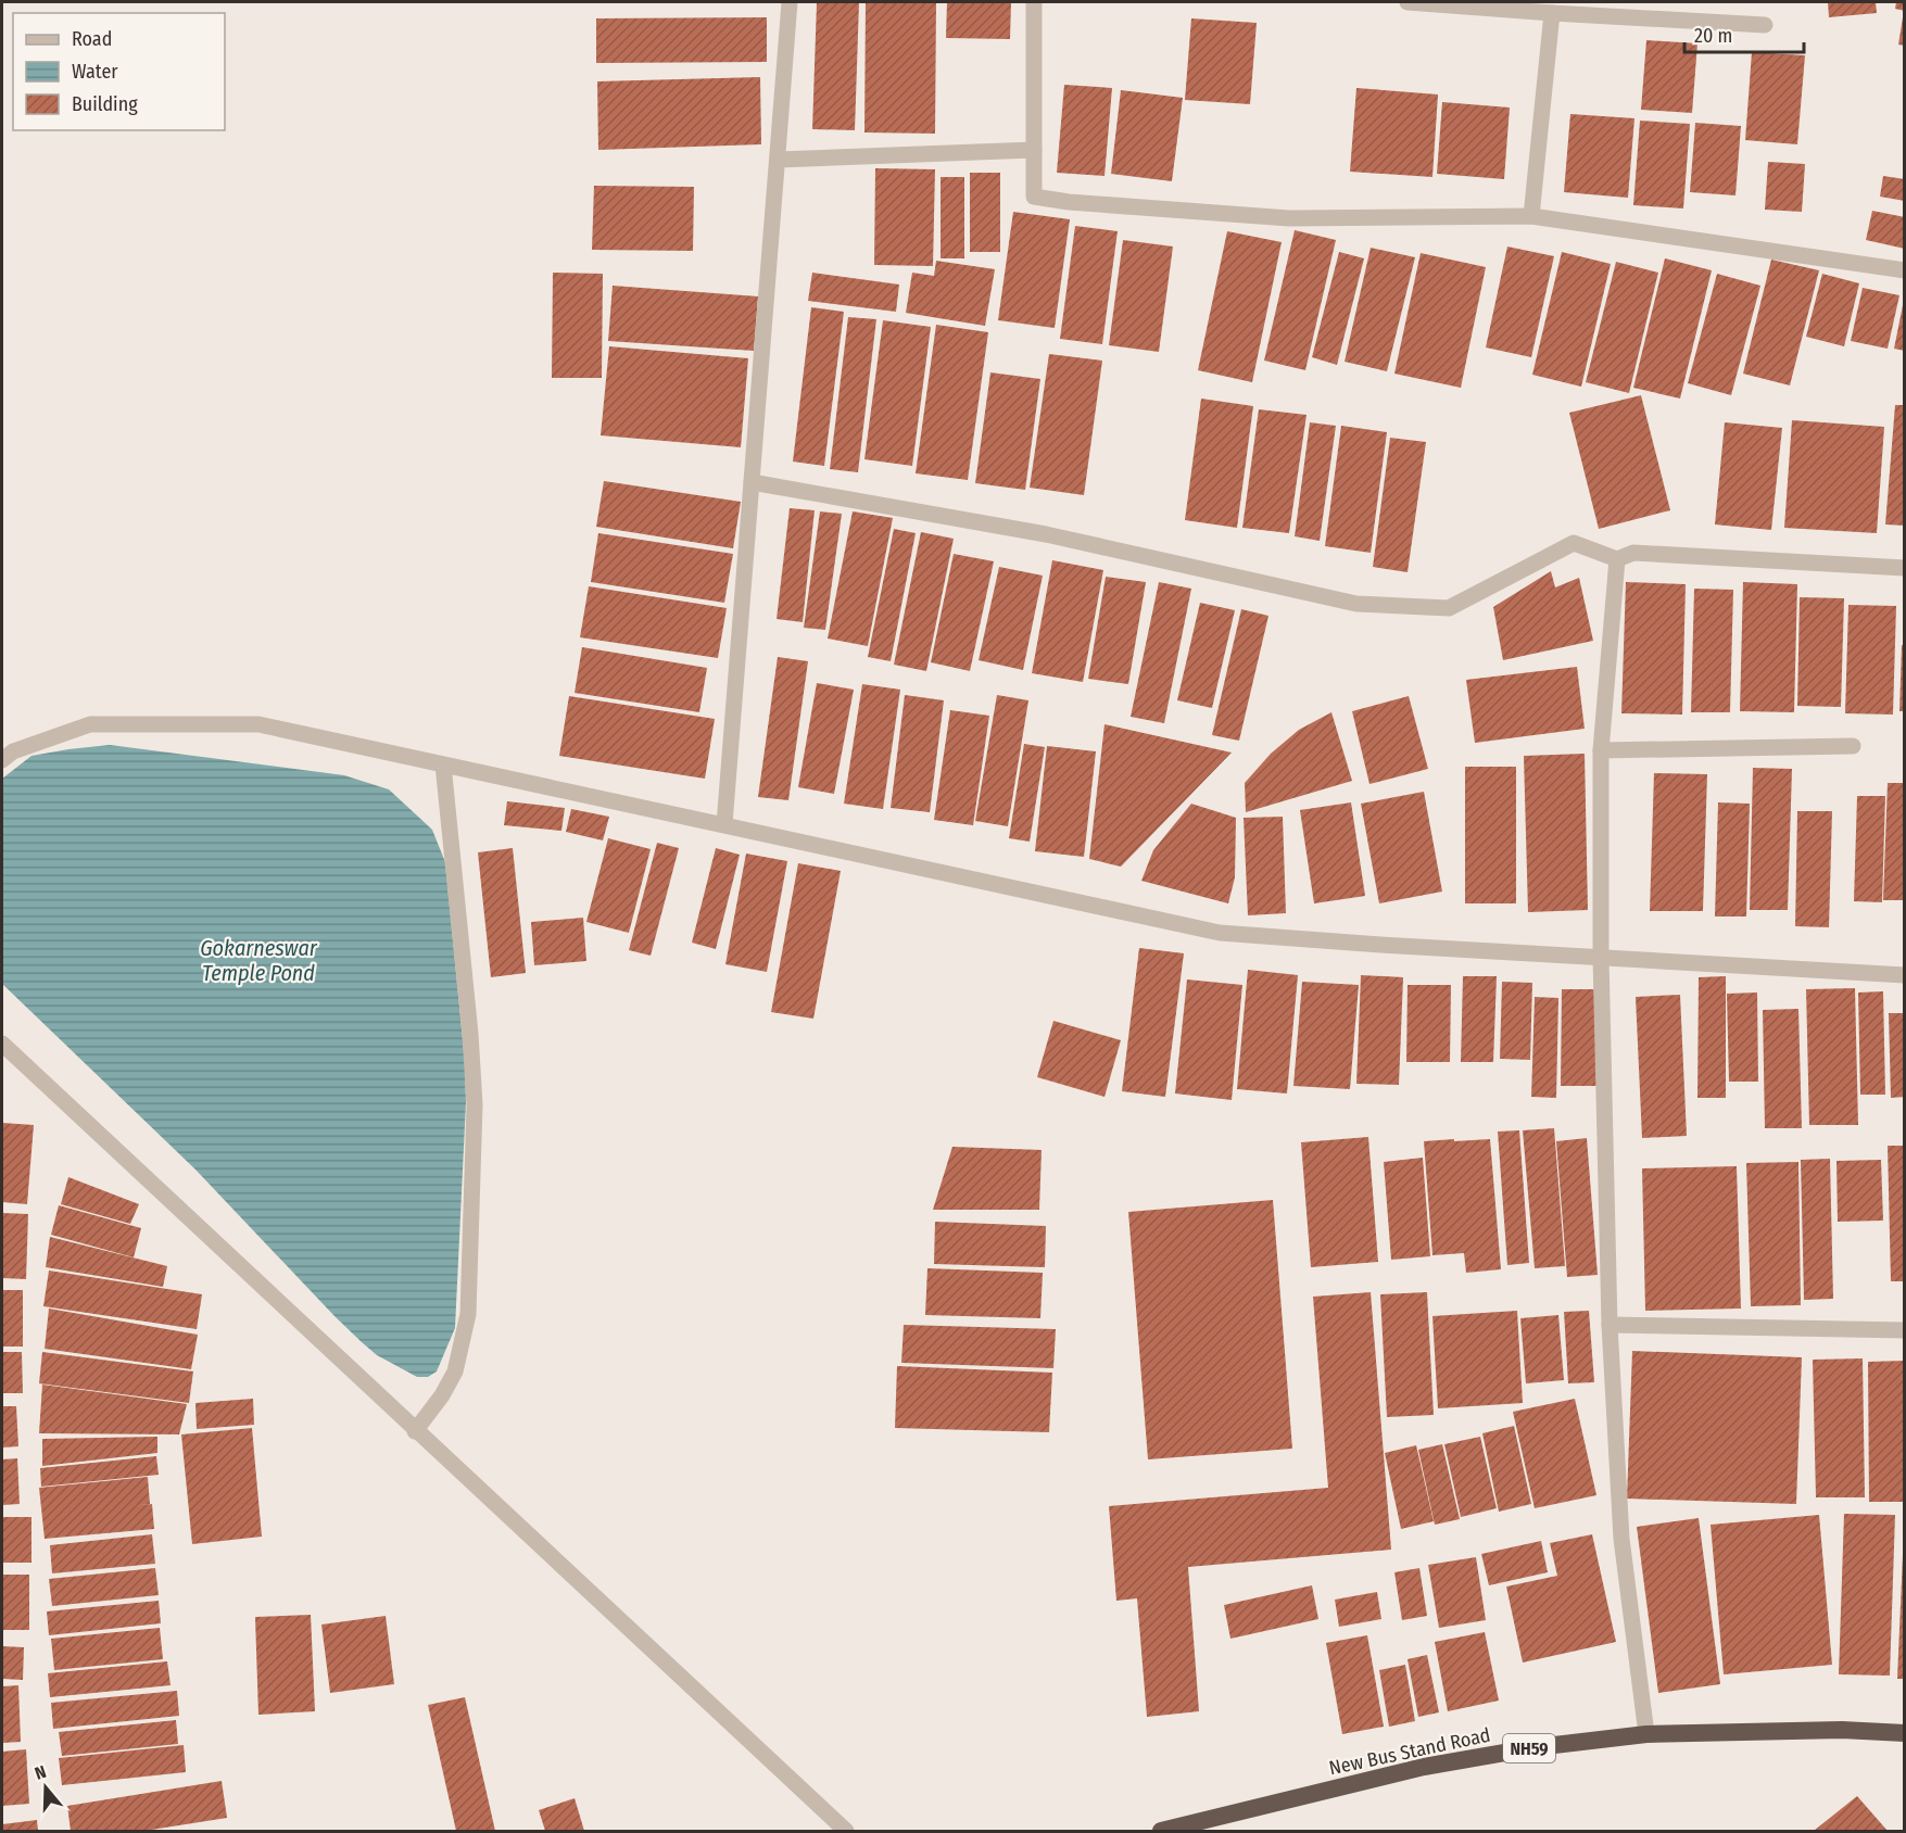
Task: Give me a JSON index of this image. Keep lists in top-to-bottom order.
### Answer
{
  "streets": {
    "highway": ["NH59", "New Bus Stand Road"]
  },
  "water": ["Gokarneswar Temple Pond"],
  "legend": ["Road", "Water", "Building"],
  "scale_bar": "20 m",
  "north": "top"
}
